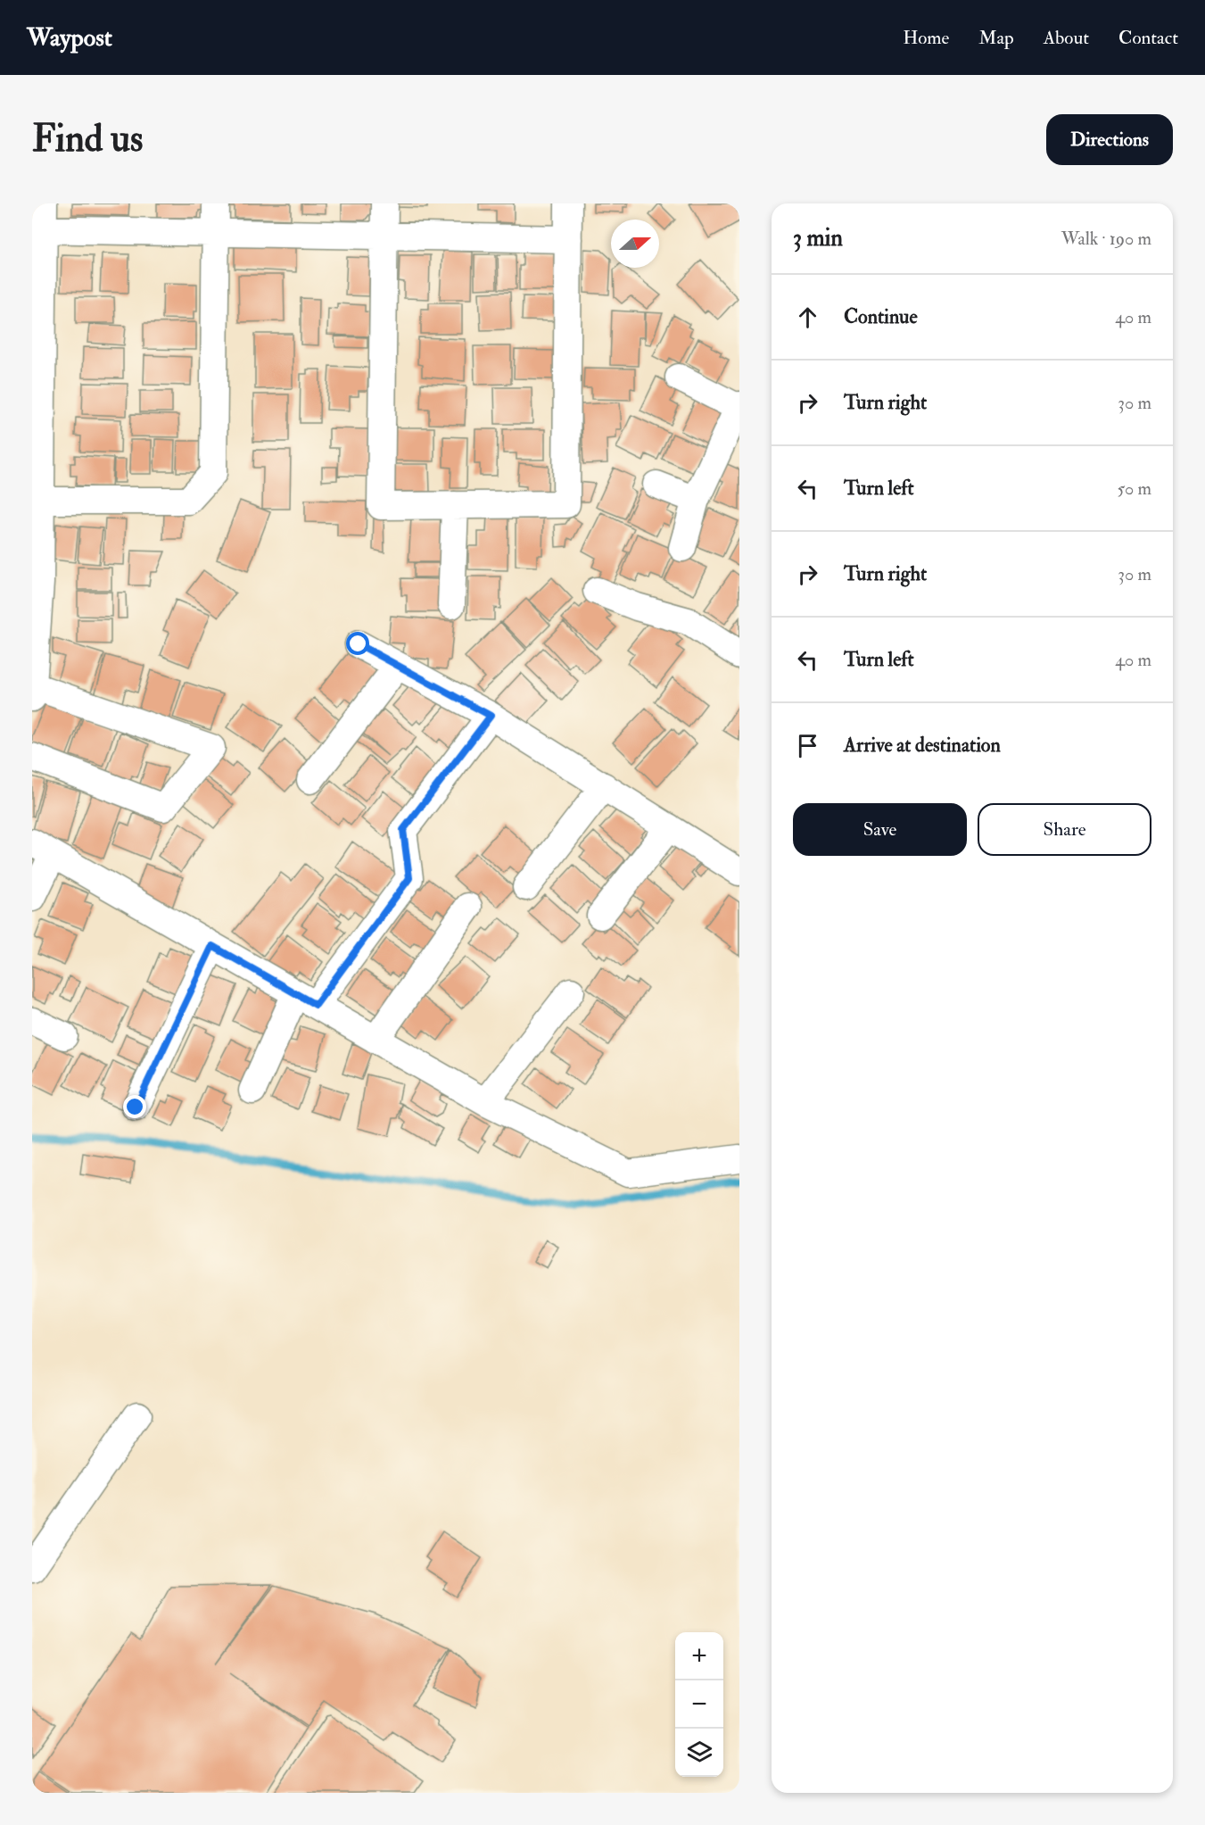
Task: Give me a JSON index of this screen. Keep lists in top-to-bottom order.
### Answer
{
  "north": "right",
  "page": {
    "header": "Waypost",
    "nav": [
      "Home",
      "Map",
      "About",
      "Contact"
    ],
    "buttons": [
      "Directions",
      ["Save", "Share"]
    ],
    "title": "Find us",
    "heading": ["3 min", "Walk · 190 m"],
    "list": [
      ["Continue", "40 m"],
      ["Turn right", "30 m"],
      ["Turn left", "50 m"],
      ["Turn right", "30 m"],
      ["Turn left", "40 m"],
      "Arrive at destination"
    ],
    "map_buttons": ["+", "−"]
  }
}
